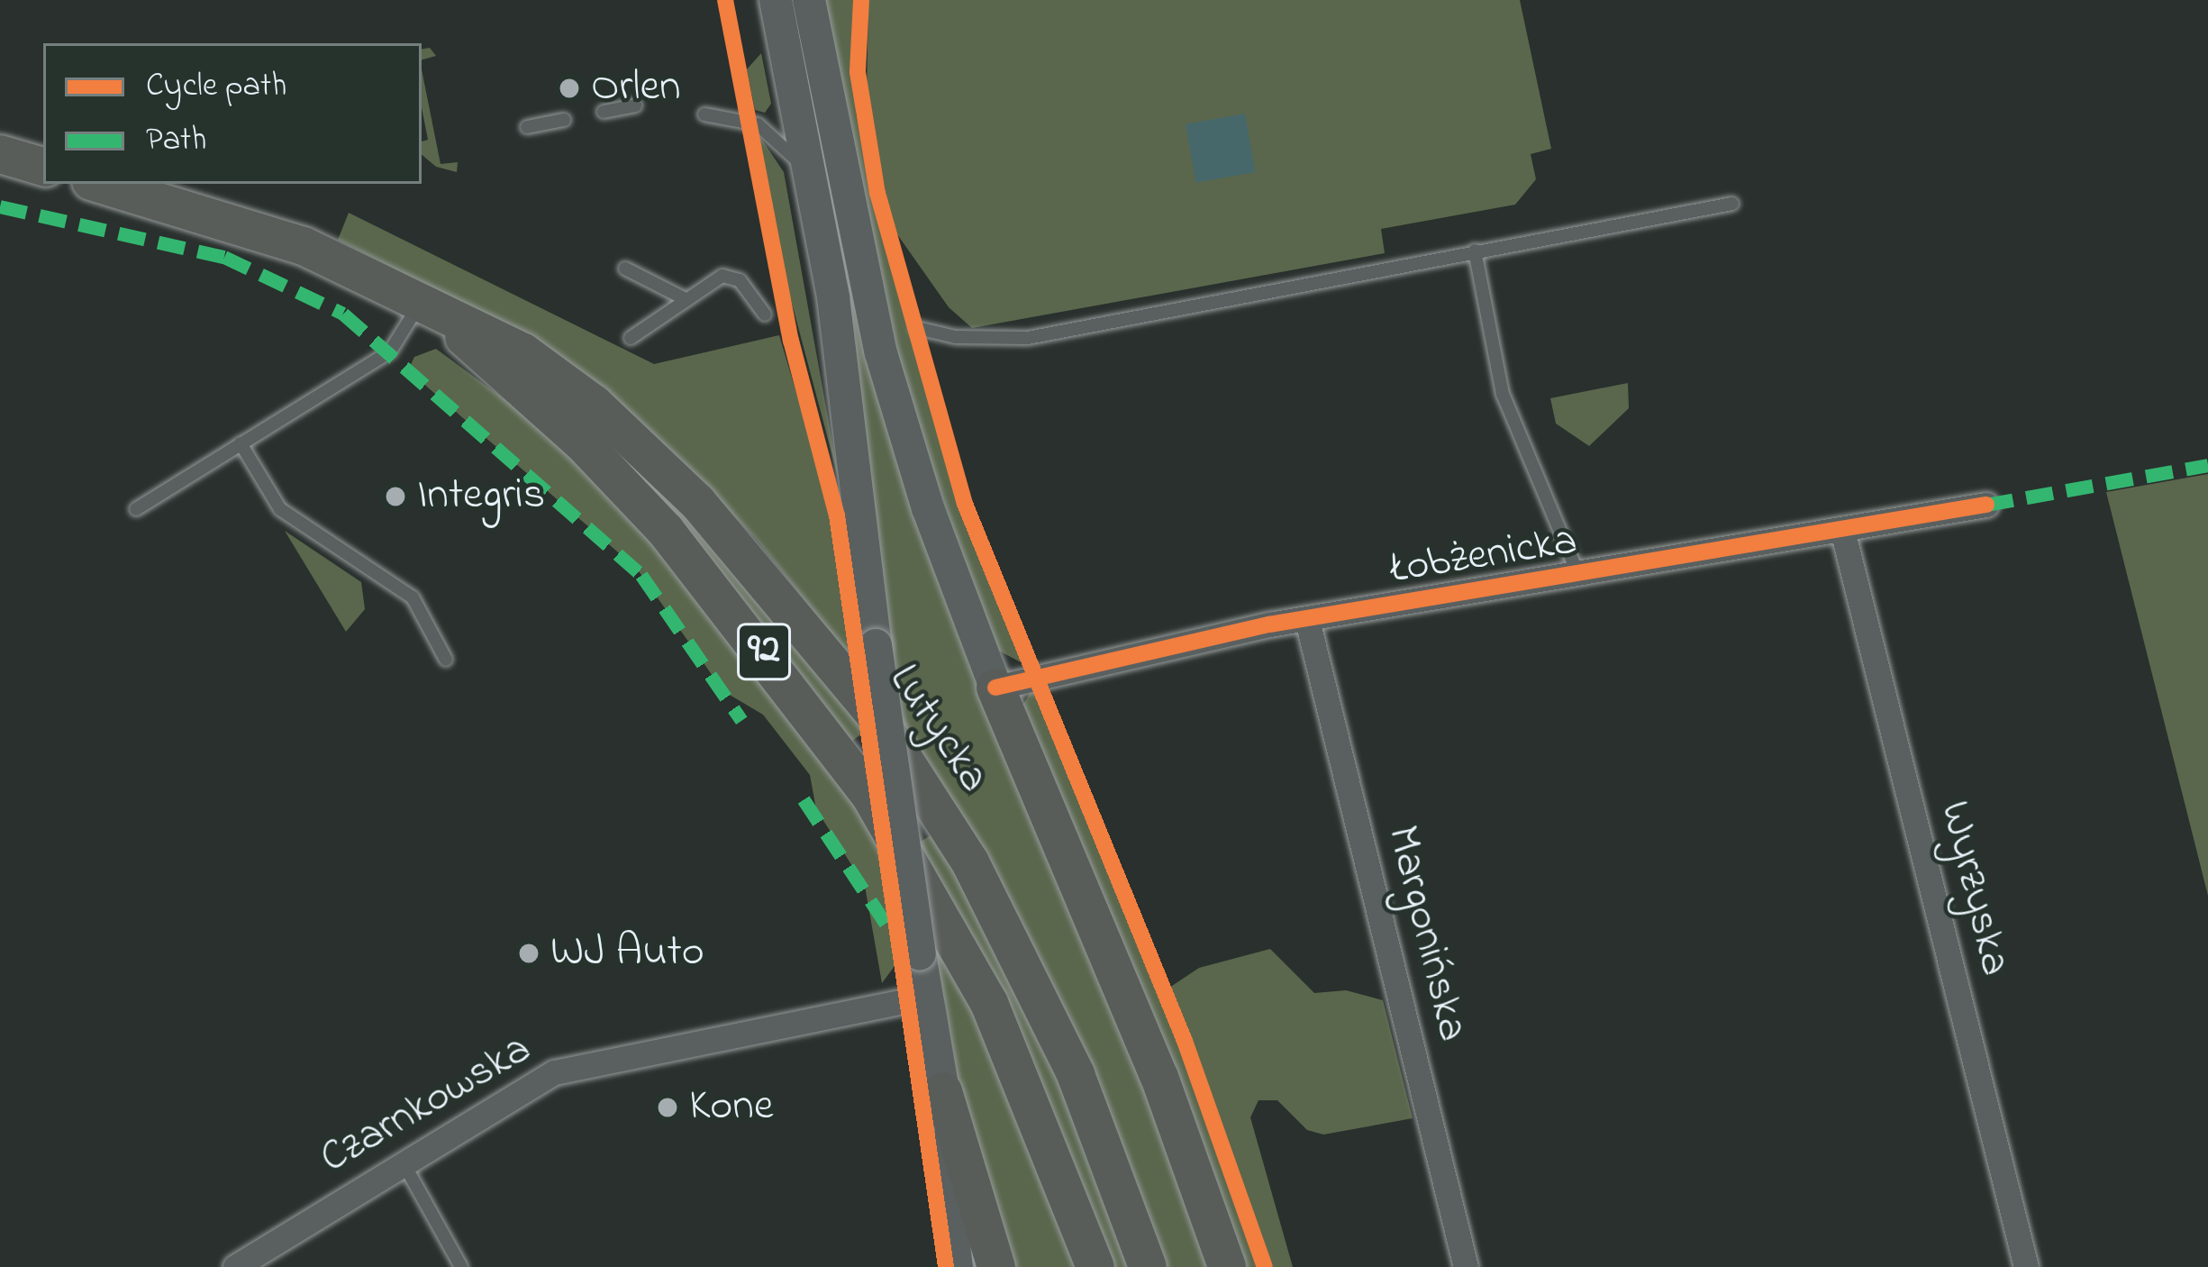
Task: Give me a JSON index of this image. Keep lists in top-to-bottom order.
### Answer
{
  "streets": {
    "main road": ["92", "Lutycka"],
    "street": [
      "Łobżenicka",
      "Wyrzyska",
      "Margonińska",
      "Czarnkowska"
    ]
  },
  "crossings": [
    ["Łobżenicka", "Wyrzyska"],
    ["Łobżenicka", "Margonińska"]
  ],
  "places": [
    "Orlen",
    "Integris",
    "WJ Auto",
    "Kone"
  ],
  "legend": ["Cycle path", "Path"]
}
